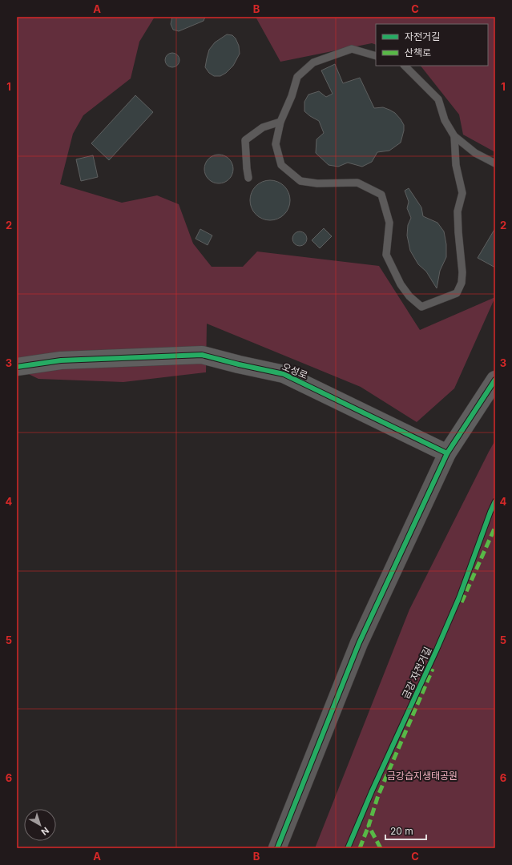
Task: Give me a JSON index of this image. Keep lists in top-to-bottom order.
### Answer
{
  "streets": {
    "main road": ["오성로"],
    "cycle path": ["금강 자전거길"]
  },
  "parks": ["금강습지생태공원"],
  "legend": ["자전거길", "산책로"],
  "scale_bar": "20 m",
  "north": "bottom right",
  "grid": {
    "columns": ["A", "B", "C"],
    "rows": [
      "1",
      "2",
      "3",
      "4",
      "5",
      "6"
    ]
  }
}
